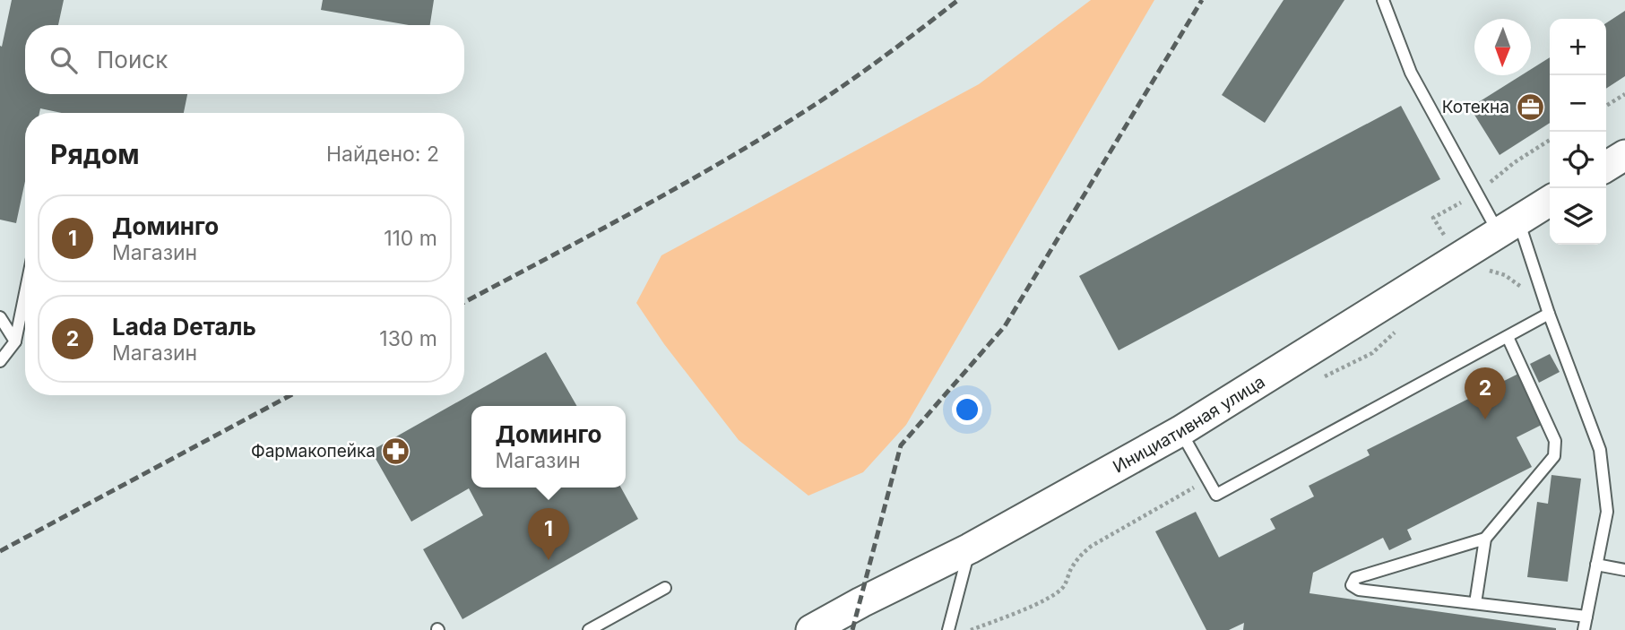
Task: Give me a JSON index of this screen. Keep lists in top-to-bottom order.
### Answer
{
  "streets": {
    "main road": ["Инициативная улица"]
  },
  "places": {
    "office": ["Котекна"],
    "pharmacy": ["Фармакопейка"]
  },
  "north": "bottom",
  "page": {
    "map_buttons": ["+", "−"],
    "search": "Поиск",
    "heading": ["Рядом", "Найдено: 2"],
    "list": [
      {
        "mark": "1",
        "name": "Доминго",
        "note": "Магазин",
        "value": "110 m"
      },
      {
        "mark": "2",
        "name": "Lada Dеталь",
        "note": "Магазин",
        "value": "130 m"
      }
    ],
    "pins": ["2", "1"],
    "popup": ["Доминго", "Магазин"]
  }
}
